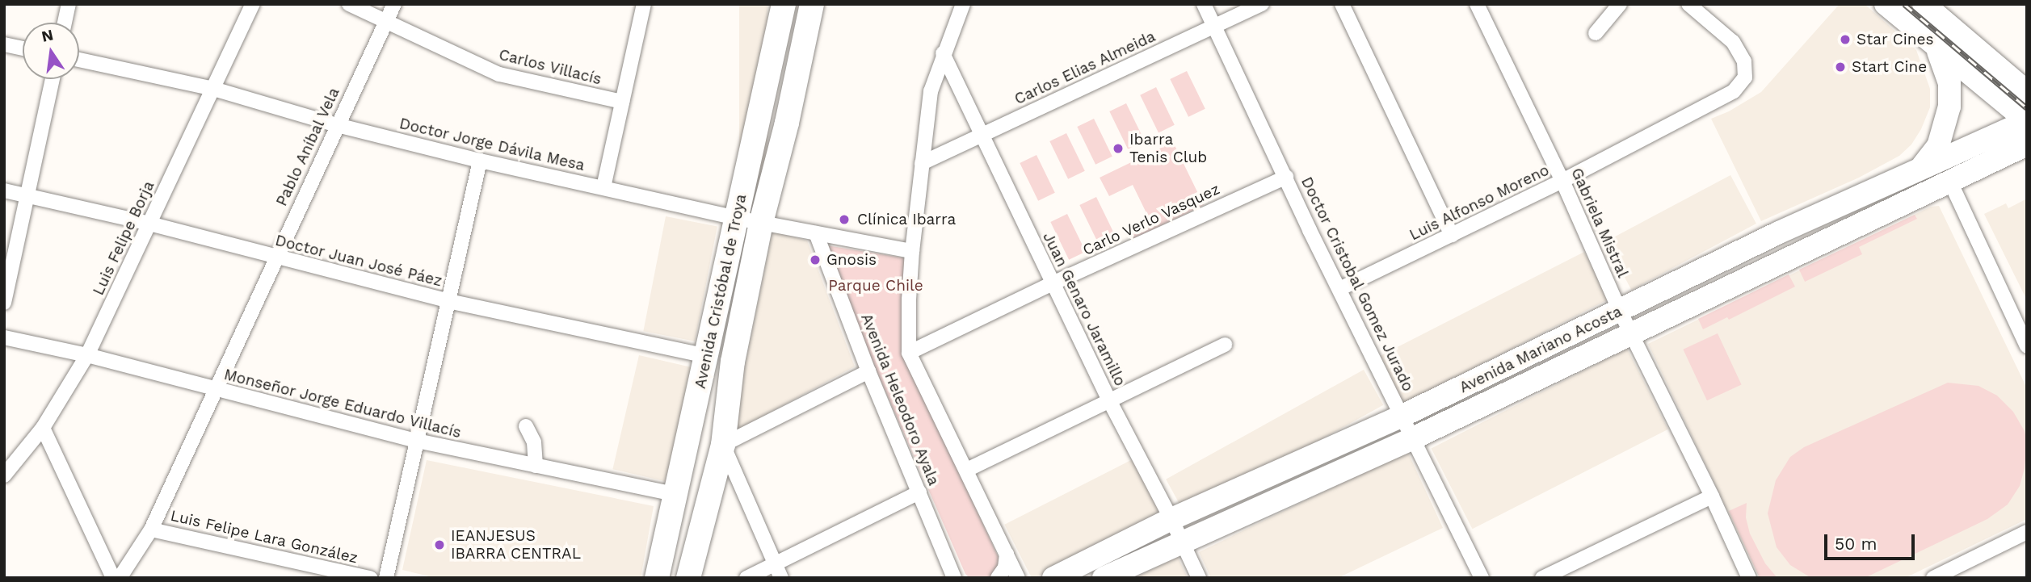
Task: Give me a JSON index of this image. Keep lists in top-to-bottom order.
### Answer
{
  "streets": {
    "highway": ["Avenida Cristóbal de Troya"],
    "main road": ["Avenida Mariano Acosta"],
    "street": [
      "Carlos Villacís",
      "Carlos Elias Almeida",
      "Doctor Jorge Dávila Mesa",
      "Pablo Aníbal Vela",
      "Luis Alfonso Moreno",
      "Carlo Verlo Vasquez",
      "Gabriela Mistral",
      "Luis Felipe Borja",
      "Doctor Juan José Páez",
      "Doctor Cristobal Gomez Jurado",
      "Juan Genaro Jaramillo",
      "Avenida Heleodoro Ayala",
      "Monseñor Jorge Eduardo Villacís",
      "Luis Felipe Lara González"
    ]
  },
  "crossings": [
    ["Carlos Villacís", "Pablo Aníbal Vela"],
    ["Carlos Elias Almeida", "Doctor Cristobal Gomez Jurado"],
    ["Carlos Elias Almeida", "Juan Genaro Jaramillo"],
    ["Carlos Elias Almeida", "Avenida Heleodoro Ayala"],
    ["Doctor Jorge Dávila Mesa", "Pablo Aníbal Vela"],
    ["Doctor Jorge Dávila Mesa", "Luis Felipe Borja"],
    ["Doctor Jorge Dávila Mesa", "Avenida Cristóbal de Troya"],
    ["Doctor Jorge Dávila Mesa", "Avenida Heleodoro Ayala"],
    ["Pablo Aníbal Vela", "Doctor Juan José Páez"],
    ["Pablo Aníbal Vela", "Monseñor Jorge Eduardo Villacís"],
    ["Pablo Aníbal Vela", "Luis Felipe Lara González"],
    ["Luis Alfonso Moreno", "Gabriela Mistral"],
    ["Luis Alfonso Moreno", "Doctor Cristobal Gomez Jurado"],
    ["Carlo Verlo Vasquez", "Doctor Cristobal Gomez Jurado"],
    ["Carlo Verlo Vasquez", "Juan Genaro Jaramillo"],
    ["Carlo Verlo Vasquez", "Avenida Heleodoro Ayala"],
    ["Gabriela Mistral", "Avenida Mariano Acosta"],
    ["Luis Felipe Borja", "Doctor Juan José Páez"],
    ["Luis Felipe Borja", "Monseñor Jorge Eduardo Villacís"],
    ["Doctor Juan José Páez", "Avenida Cristóbal de Troya"],
    ["Doctor Cristobal Gomez Jurado", "Avenida Mariano Acosta"],
    ["Avenida Cristóbal de Troya", "Monseñor Jorge Eduardo Villacís"],
    ["Juan Genaro Jaramillo", "Avenida Mariano Acosta"],
    ["Juan Genaro Jaramillo", "Avenida Heleodoro Ayala"]
  ],
  "parks": ["Parque Chile"],
  "places": [
    "Star Cines",
    "Start Cine",
    "Ibarra Tenis Club",
    "Clínica Ibarra",
    "Gnosis",
    "IEANJESUS IBARRA CENTRAL"
  ],
  "scale_bar": "50 m",
  "north": "top"
}
